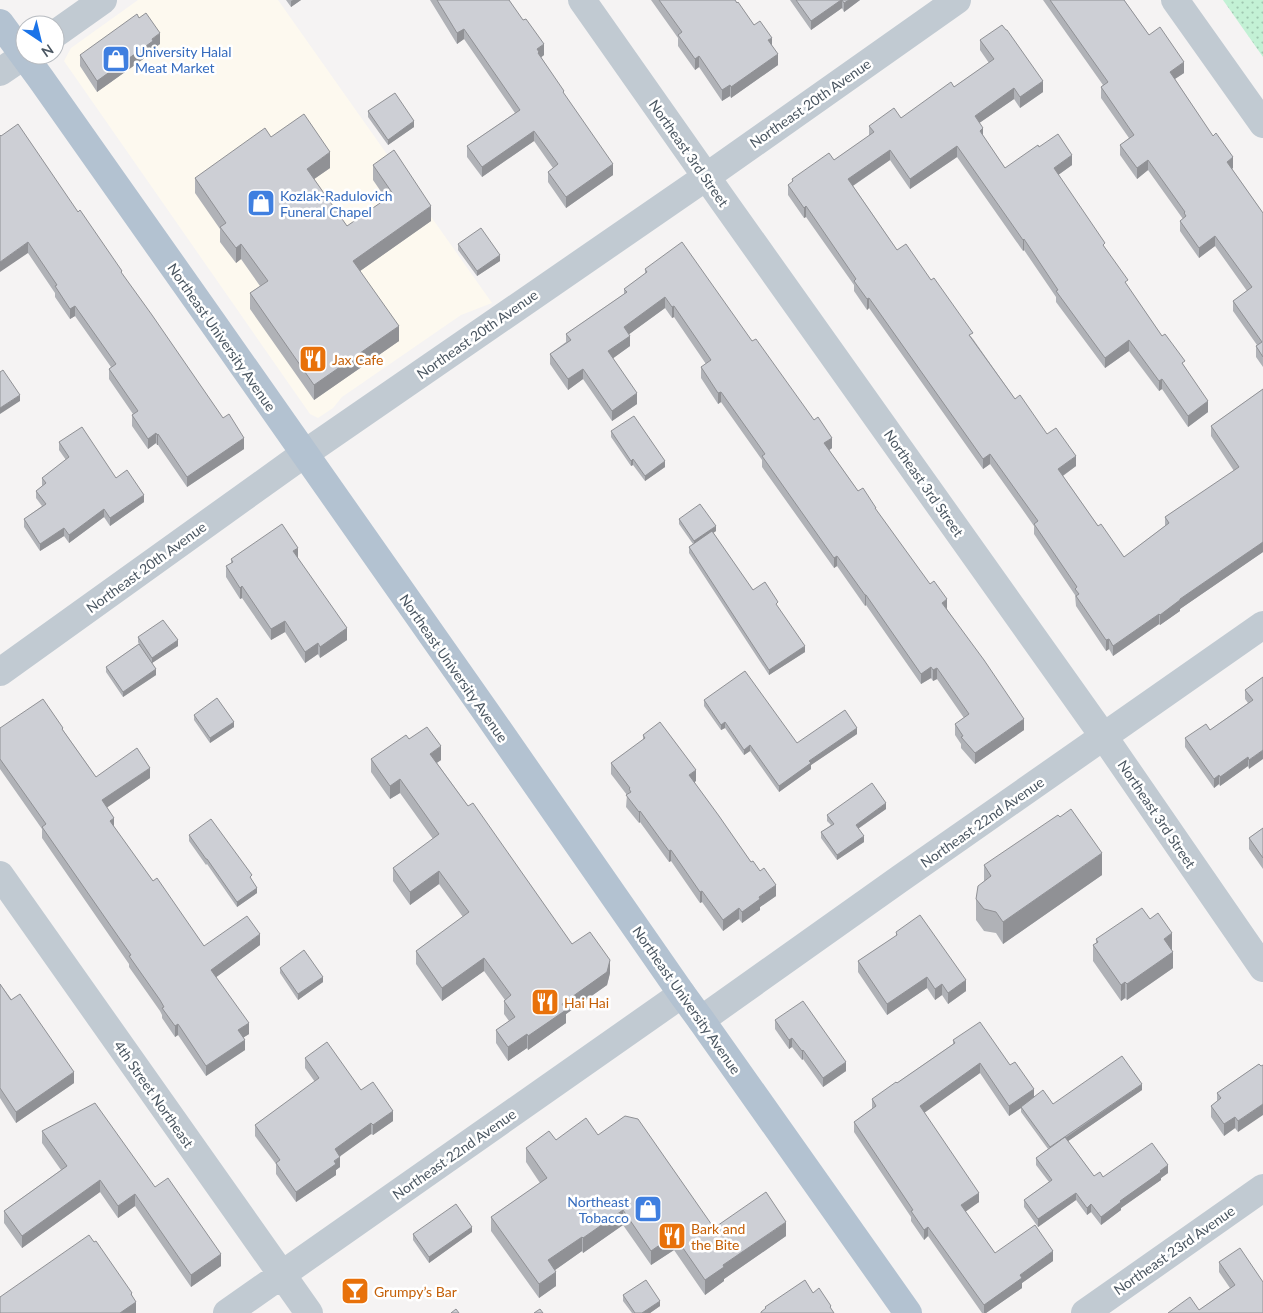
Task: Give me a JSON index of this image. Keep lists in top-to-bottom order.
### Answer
{
  "streets": {
    "main road": ["Northeast University Avenue"],
    "street": [
      "Northeast 20th Avenue",
      "Northeast 3rd Street",
      "Northeast 22nd Avenue",
      "4th Street Northeast",
      "Northeast 23rd Avenue"
    ]
  },
  "crossings": [
    ["Northeast 20th Avenue", "Northeast 3rd Street"],
    ["Northeast 20th Avenue", "Northeast University Avenue"],
    ["Northeast 3rd Street", "Northeast 22nd Avenue"],
    ["Northeast University Avenue", "Northeast 22nd Avenue"],
    ["Northeast 22nd Avenue", "4th Street Northeast"]
  ],
  "places": {
    "shop": ["University Halal Meat Market", "Kozlak-Radulovich Funeral Chapel", "Northeast Tobacco"],
    "restaurant": ["Jax Cafe", "Hai Hai", "Bark and the Bite"],
    "bar": ["Grumpy’s Bar"]
  },
  "north": "bottom right"
}
